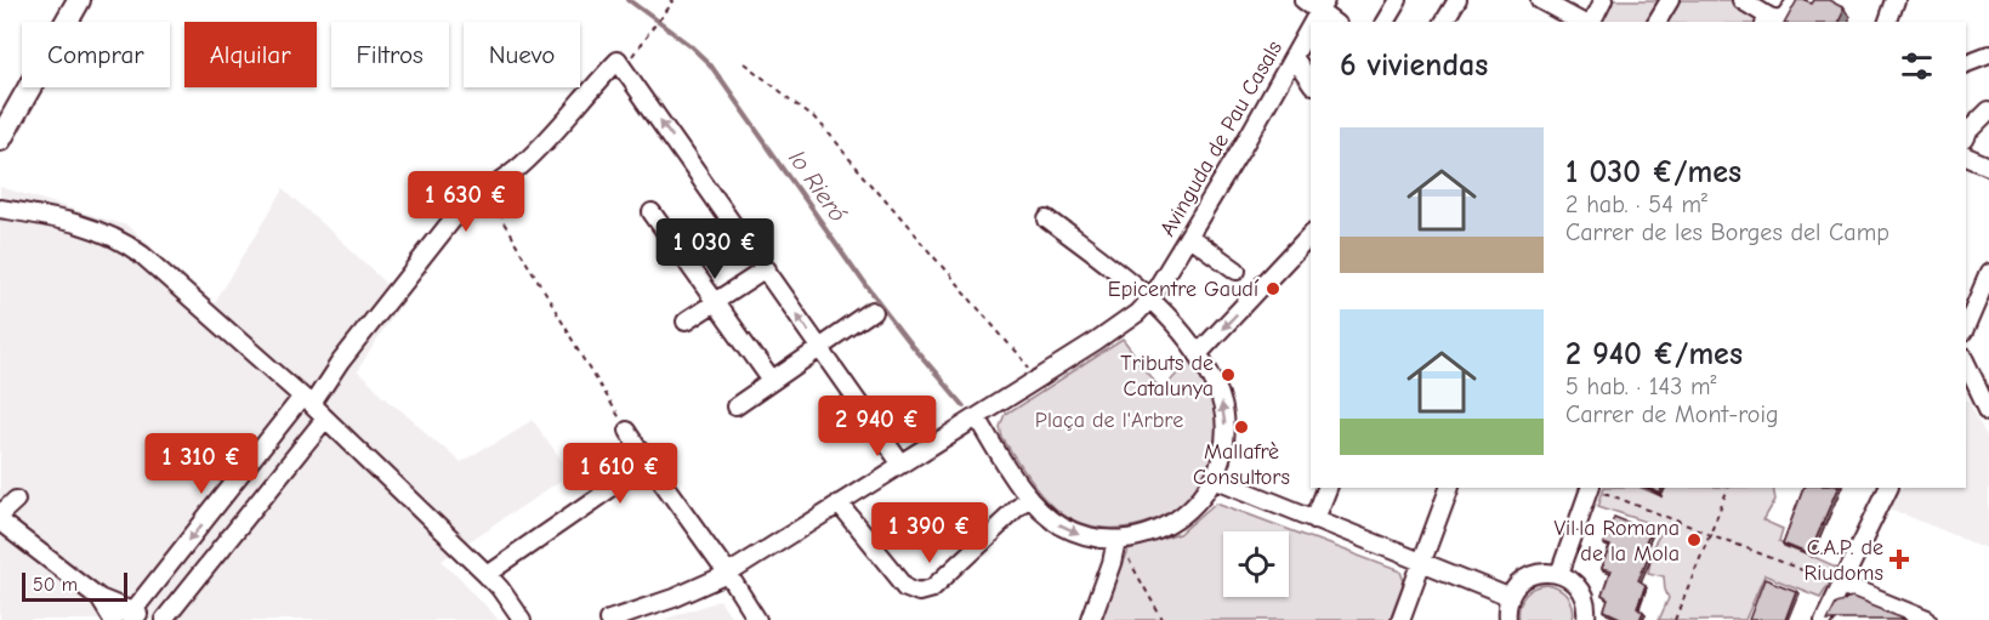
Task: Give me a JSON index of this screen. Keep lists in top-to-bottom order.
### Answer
{
  "streets": {
    "street": ["Avinguda de Pau Casals"]
  },
  "water": ["lo Rieró"],
  "parks": ["Plaça de l'Arbre"],
  "places": {
    "other": [
      "Epicentre Gaudí",
      "Tributs de Catalunya",
      "Mallafrè Consultors",
      "Vil·la Romana de la Mola"
    ],
    "health": ["C.A.P. de Riudoms"]
  },
  "scale_bar": "50 m",
  "page": {
    "chip": [
      "Comprar",
      "Alquilar",
      "Filtros",
      "Nuevo"
    ],
    "heading": "6 viviendas",
    "list": [
      {
        "name": "1 030 €/mes",
        "note": "2 hab. · 54 m² · Carrer de les Borges del Camp"
      },
      {
        "name": "2 940 €/mes",
        "note": "5 hab. · 143 m² · Carrer de Mont-roig"
      }
    ],
    "price": [
      "1 630 €",
      "1 030 €",
      "2 940 €",
      "1 310 €",
      "1 610 €",
      "1 390 €"
    ],
    "scale": "50 m"
  }
}
